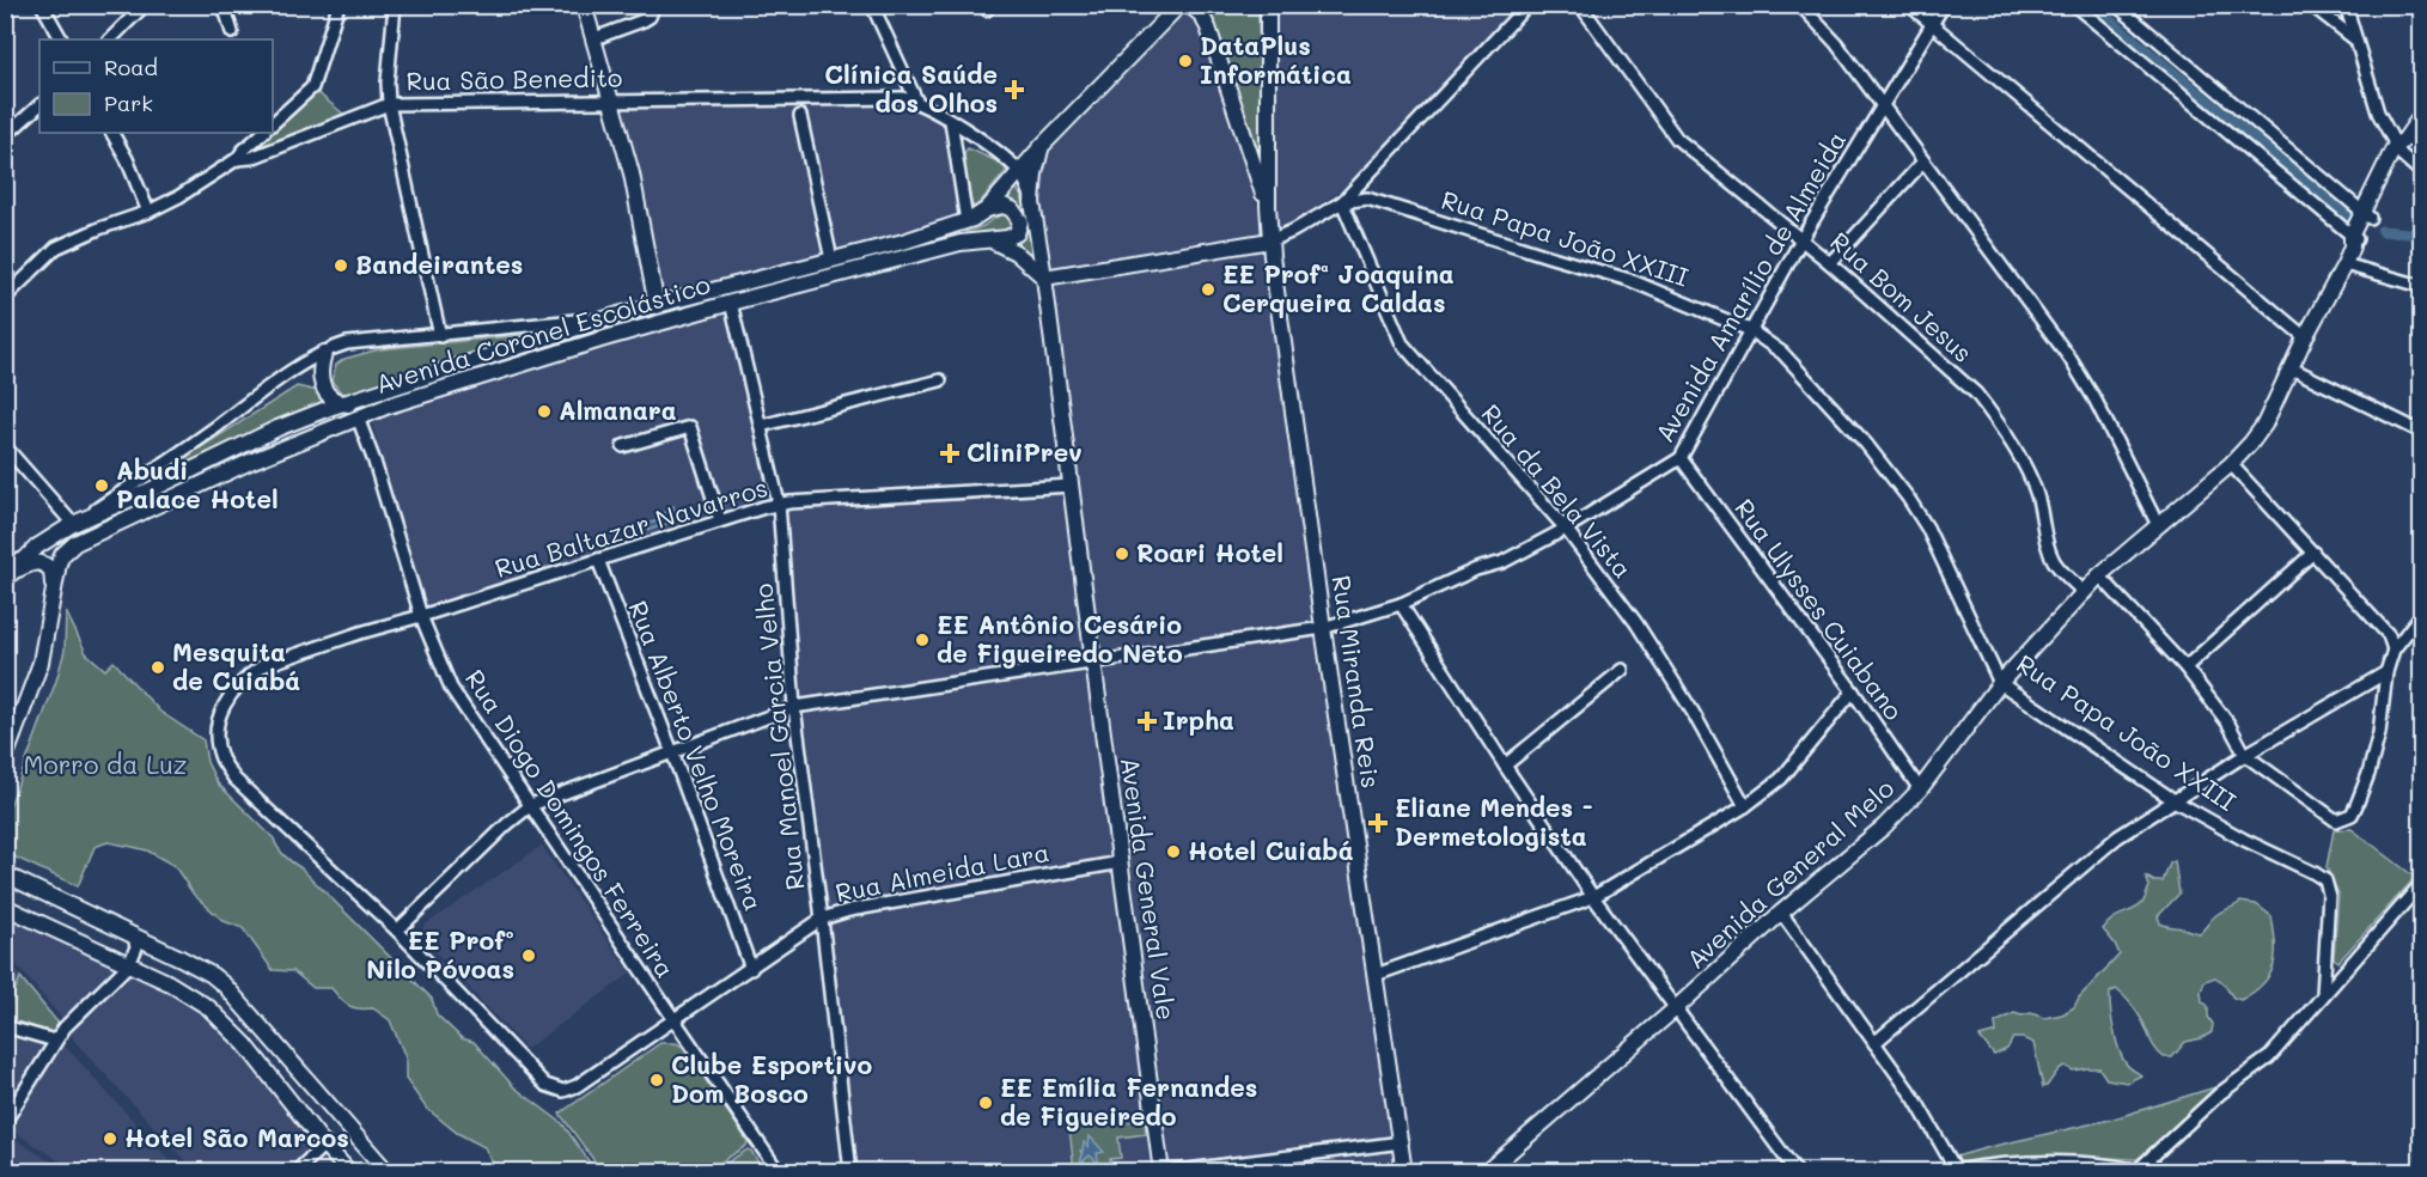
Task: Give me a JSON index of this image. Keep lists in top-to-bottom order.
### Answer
{
  "streets": {
    "main road": [
      "Rua Papa João XXIII",
      "Avenida Coronel Escolástico",
      "Rua Miranda Reis",
      "Avenida General Melo",
      "Avenida General Vale"
    ],
    "street": [
      "Rua São Benedito",
      "Avenida Amarílio de Almeida",
      "Rua Bom Jesus",
      "Rua da Bela Vista",
      "Rua Baltazar Navarros",
      "Rua Ulysses Cuiabano",
      "Rua Manoel Garcia Velho",
      "Rua Alberto Velho Moreira",
      "Rua Diogo Domingos Ferreira",
      "Rua Almeida Lara"
    ]
  },
  "crossings": [
    ["Rua São Benedito", "Avenida Coronel Escolástico"],
    ["Rua Papa João XXIII", "Avenida Amarílio de Almeida"],
    ["Rua Papa João XXIII", "Rua da Bela Vista"],
    ["Rua Papa João XXIII", "Rua Miranda Reis"],
    ["Rua Papa João XXIII", "Avenida General Melo"],
    ["Rua Papa João XXIII", "Avenida General Vale"],
    ["Avenida Amarílio de Almeida", "Rua Bom Jesus"],
    ["Avenida Amarílio de Almeida", "Rua da Bela Vista"],
    ["Avenida Amarílio de Almeida", "Rua Baltazar Navarros"],
    ["Avenida Amarílio de Almeida", "Rua Ulysses Cuiabano"],
    ["Avenida Amarílio de Almeida", "Rua Miranda Reis"],
    ["Avenida Amarílio de Almeida", "Rua Manoel Garcia Velho"],
    ["Avenida Amarílio de Almeida", "Rua Alberto Velho Moreira"],
    ["Avenida Amarílio de Almeida", "Rua Diogo Domingos Ferreira"],
    ["Avenida Amarílio de Almeida", "Rua Almeida Lara"],
    ["Avenida Amarílio de Almeida", "Avenida General Vale"],
    ["Rua Bom Jesus", "Avenida General Melo"],
    ["Avenida Coronel Escolástico", "Rua Manoel Garcia Velho"],
    ["Avenida Coronel Escolástico", "Rua Diogo Domingos Ferreira"],
    ["Avenida Coronel Escolástico", "Avenida General Vale"],
    ["Rua Baltazar Navarros", "Rua Manoel Garcia Velho"],
    ["Rua Baltazar Navarros", "Rua Alberto Velho Moreira"],
    ["Rua Baltazar Navarros", "Rua Diogo Domingos Ferreira"],
    ["Rua Baltazar Navarros", "Rua Almeida Lara"],
    ["Rua Baltazar Navarros", "Avenida General Vale"],
    ["Rua Ulysses Cuiabano", "Avenida General Melo"],
    ["Rua Manoel Garcia Velho", "Rua Almeida Lara"],
    ["Rua Alberto Velho Moreira", "Rua Almeida Lara"],
    ["Rua Diogo Domingos Ferreira", "Rua Almeida Lara"],
    ["Rua Almeida Lara", "Avenida General Vale"]
  ],
  "parks": ["Morro da Luz"],
  "places": {
    "other": [
      "DataPlus Informática",
      "Bandeirantes",
      "EE Profª Joaquina Cerqueira Caldas",
      "Almanara",
      "Abudi Palace Hotel",
      "Roari Hotel",
      "EE Antônio Cesário de Figueiredo Neto",
      "Mesquita de Cuiabá",
      "Hotel Cuiabá",
      "EE Profº Nilo Póvoas",
      "Clube Esportivo Dom Bosco",
      "EE Emília Fernandes de Figueiredo",
      "Hotel São Marcos"
    ],
    "health": [
      "Clínica Saúde dos Olhos",
      "CliniPrev",
      "Irpha",
      "Eliane Mendes - Dermetologista"
    ]
  },
  "legend": ["Road", "Park"]
}
